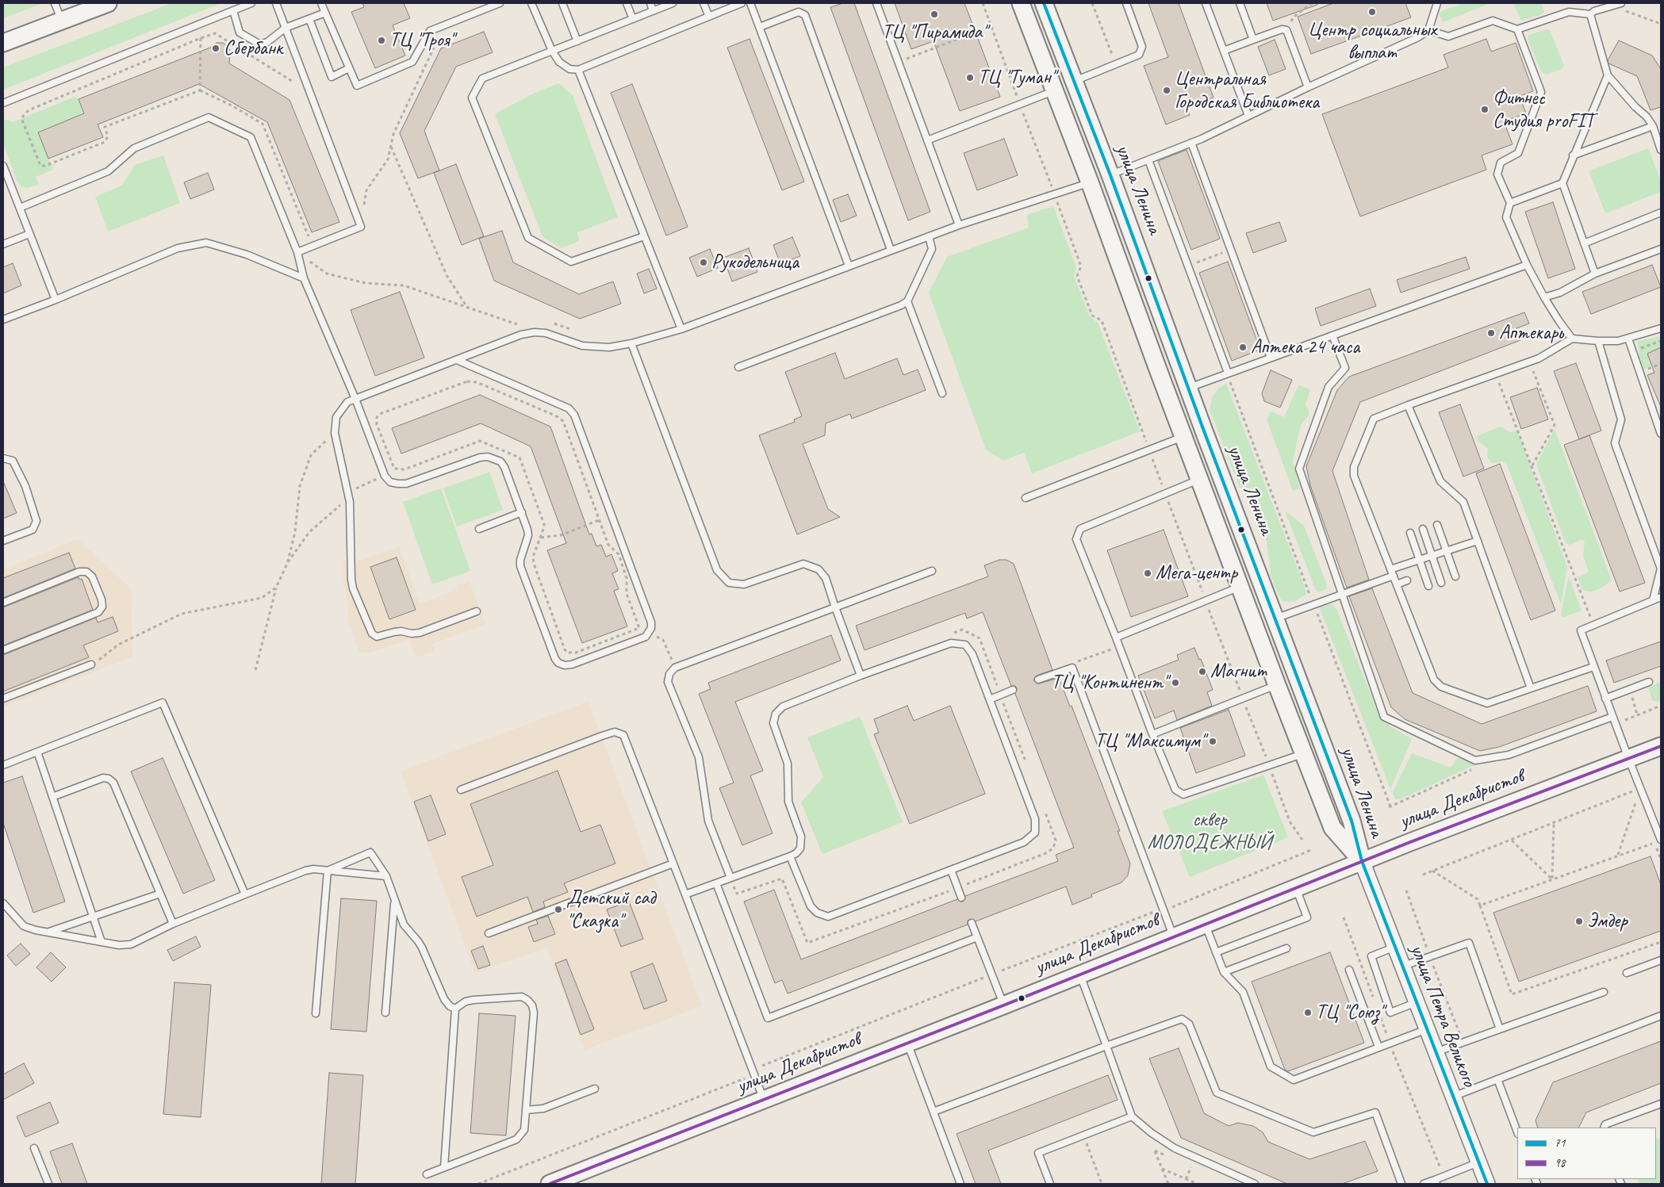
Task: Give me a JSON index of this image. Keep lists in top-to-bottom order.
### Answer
{
  "streets": {
    "main road": ["улица Ленина", "улица Декабристов"],
    "street": ["улица Петра Великого"]
  },
  "crossings": [
    ["улица Ленина", "улица Декабристов"],
    ["улица Ленина", "улица Петра Великого"],
    ["улица Декабристов", "улица Петра Великого"]
  ],
  "parks": ["сквер МОЛОДЕЖНЫЙ"],
  "places": [
    "Центр социальных выплат",
    "ТЦ \"Пирамида\"",
    "ТЦ \"Троя\"",
    "Сбербанк",
    "ТЦ \"Туман\"",
    "Центральная Городская Библиотека",
    "Фитнес Студия proFIT",
    "Рукодельница",
    "Аптекарь",
    "Аптека 24 часа",
    "Мега-центр",
    "Магнит",
    "ТЦ \"Континент\"",
    "ТЦ \"Максимум\"",
    "Детский сад \"Сказка\"",
    "Эмдер",
    "ТЦ \"Союз\""
  ],
  "lines": ["transit line 71", "transit line 98"],
  "legend": ["71", "98"]
}
